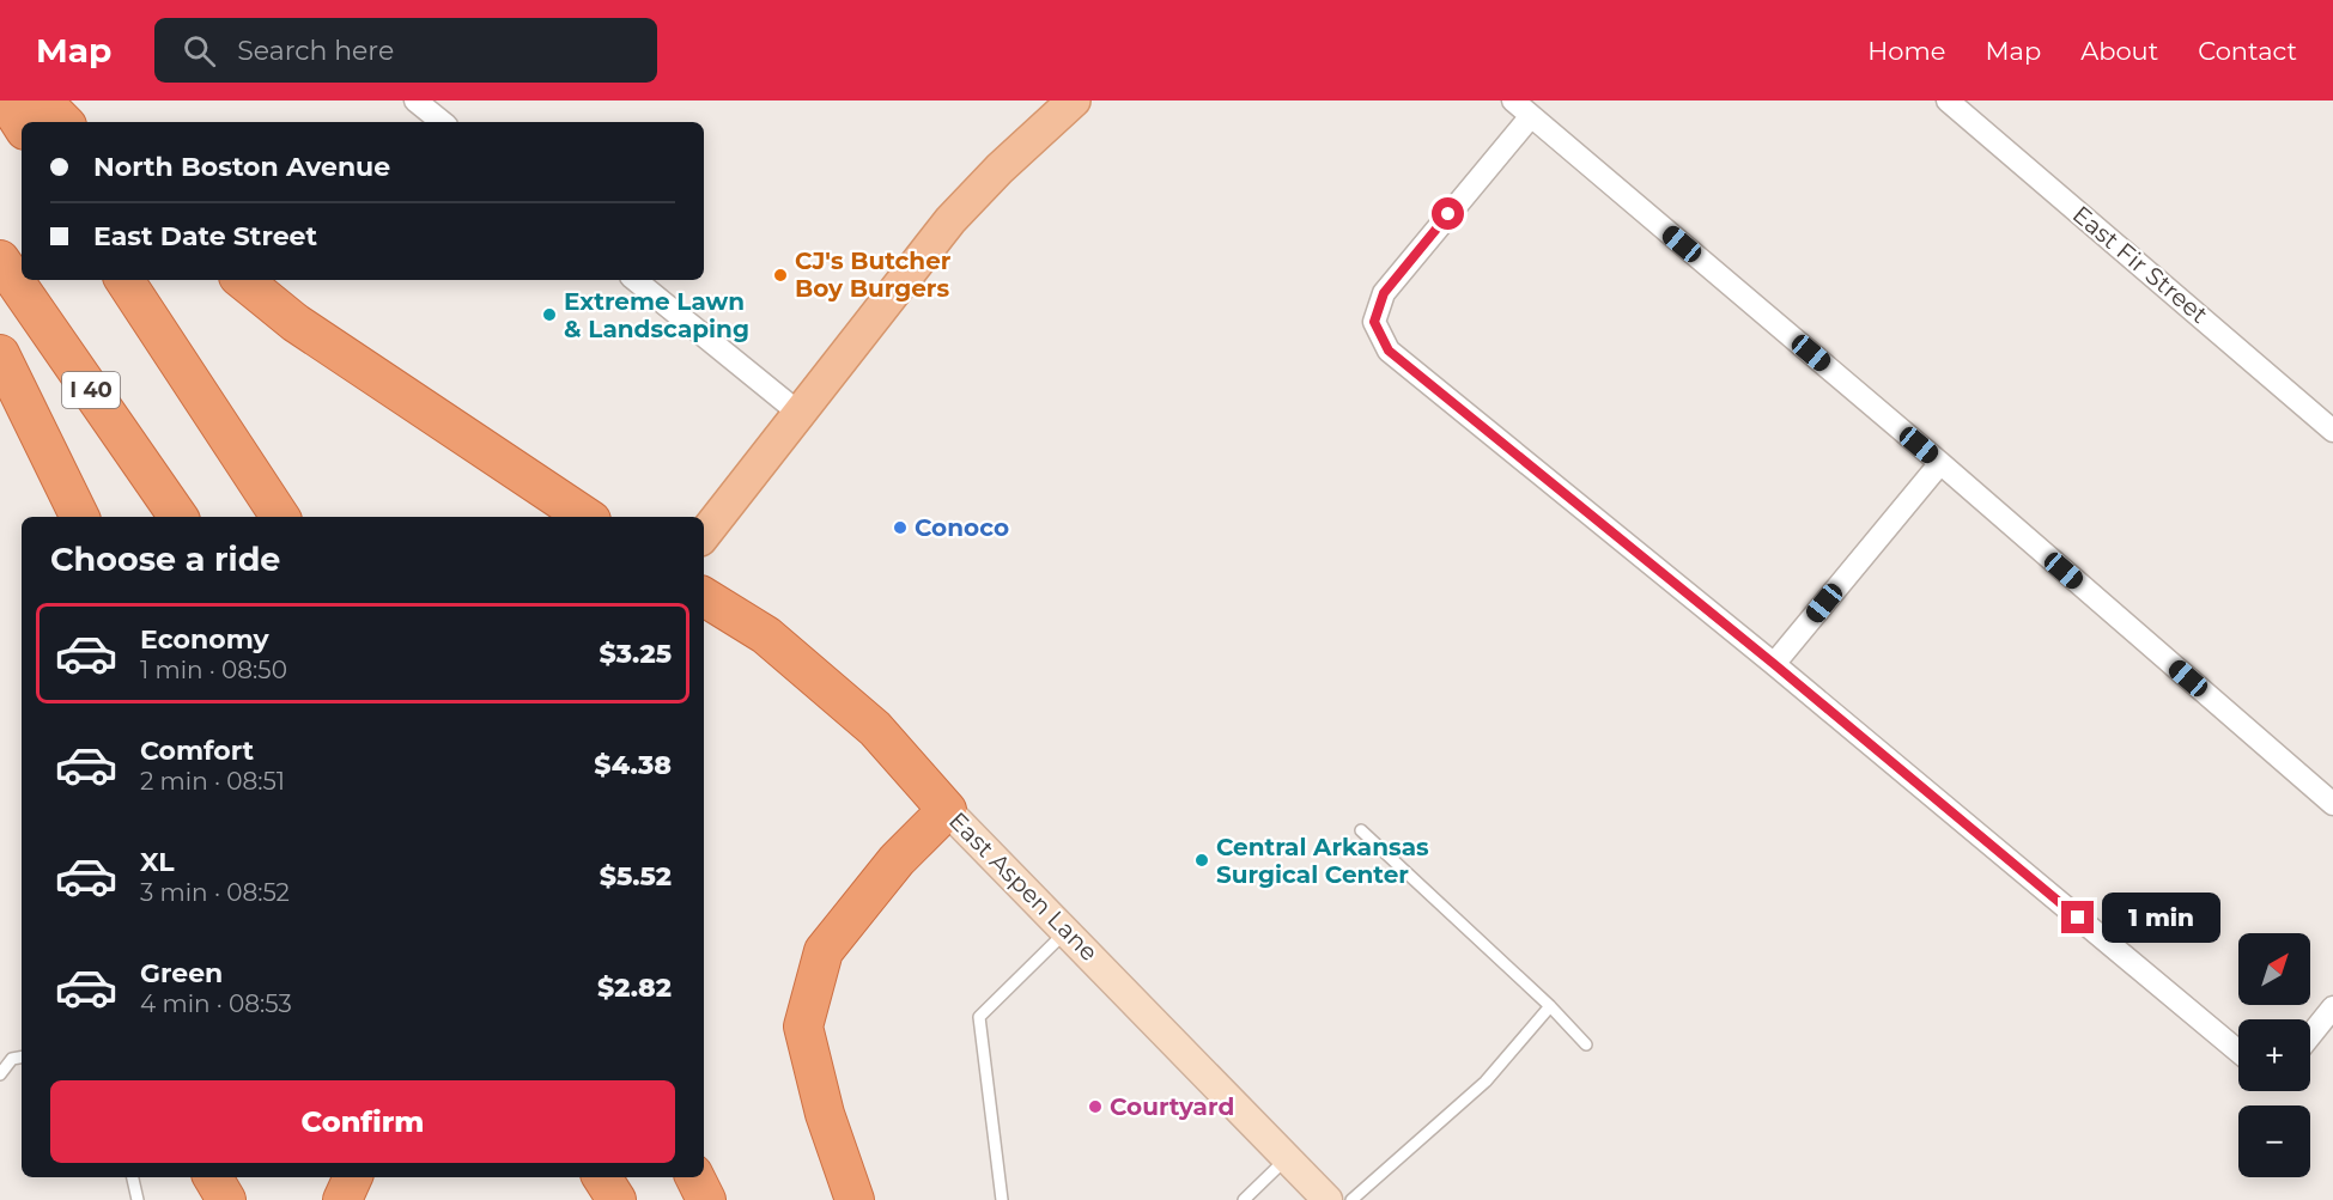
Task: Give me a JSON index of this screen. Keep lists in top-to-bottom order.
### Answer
{
  "streets": {
    "highway": ["I 40", "East Aspen Lane"],
    "street": ["East Fir Street"]
  },
  "places": [
    "CJ's Butcher Boy Burgers",
    "Extreme Lawn & Landscaping",
    "Conoco",
    "Central Arkansas Surgical Center",
    "Courtyard"
  ],
  "north": "top right",
  "page": {
    "header": "Map",
    "search": "Search here",
    "nav": [
      "Home",
      "Map",
      "About",
      "Contact"
    ],
    "banner": ["North Boston Avenue", "East Date Street"],
    "heading": "Choose a ride",
    "list": [
      {
        "name": "Economy",
        "note": "1 min · 08:50",
        "value": "$3.25"
      },
      {
        "name": "Comfort",
        "note": "2 min · 08:51",
        "value": "$4.38"
      },
      {
        "name": "XL",
        "note": "3 min · 08:52",
        "value": "$5.52"
      },
      {
        "name": "Green",
        "note": "4 min · 08:53",
        "value": "$2.82"
      }
    ],
    "bubble": "1 min",
    "map_buttons": ["+", "−"],
    "buttons": "Confirm"
  }
}
